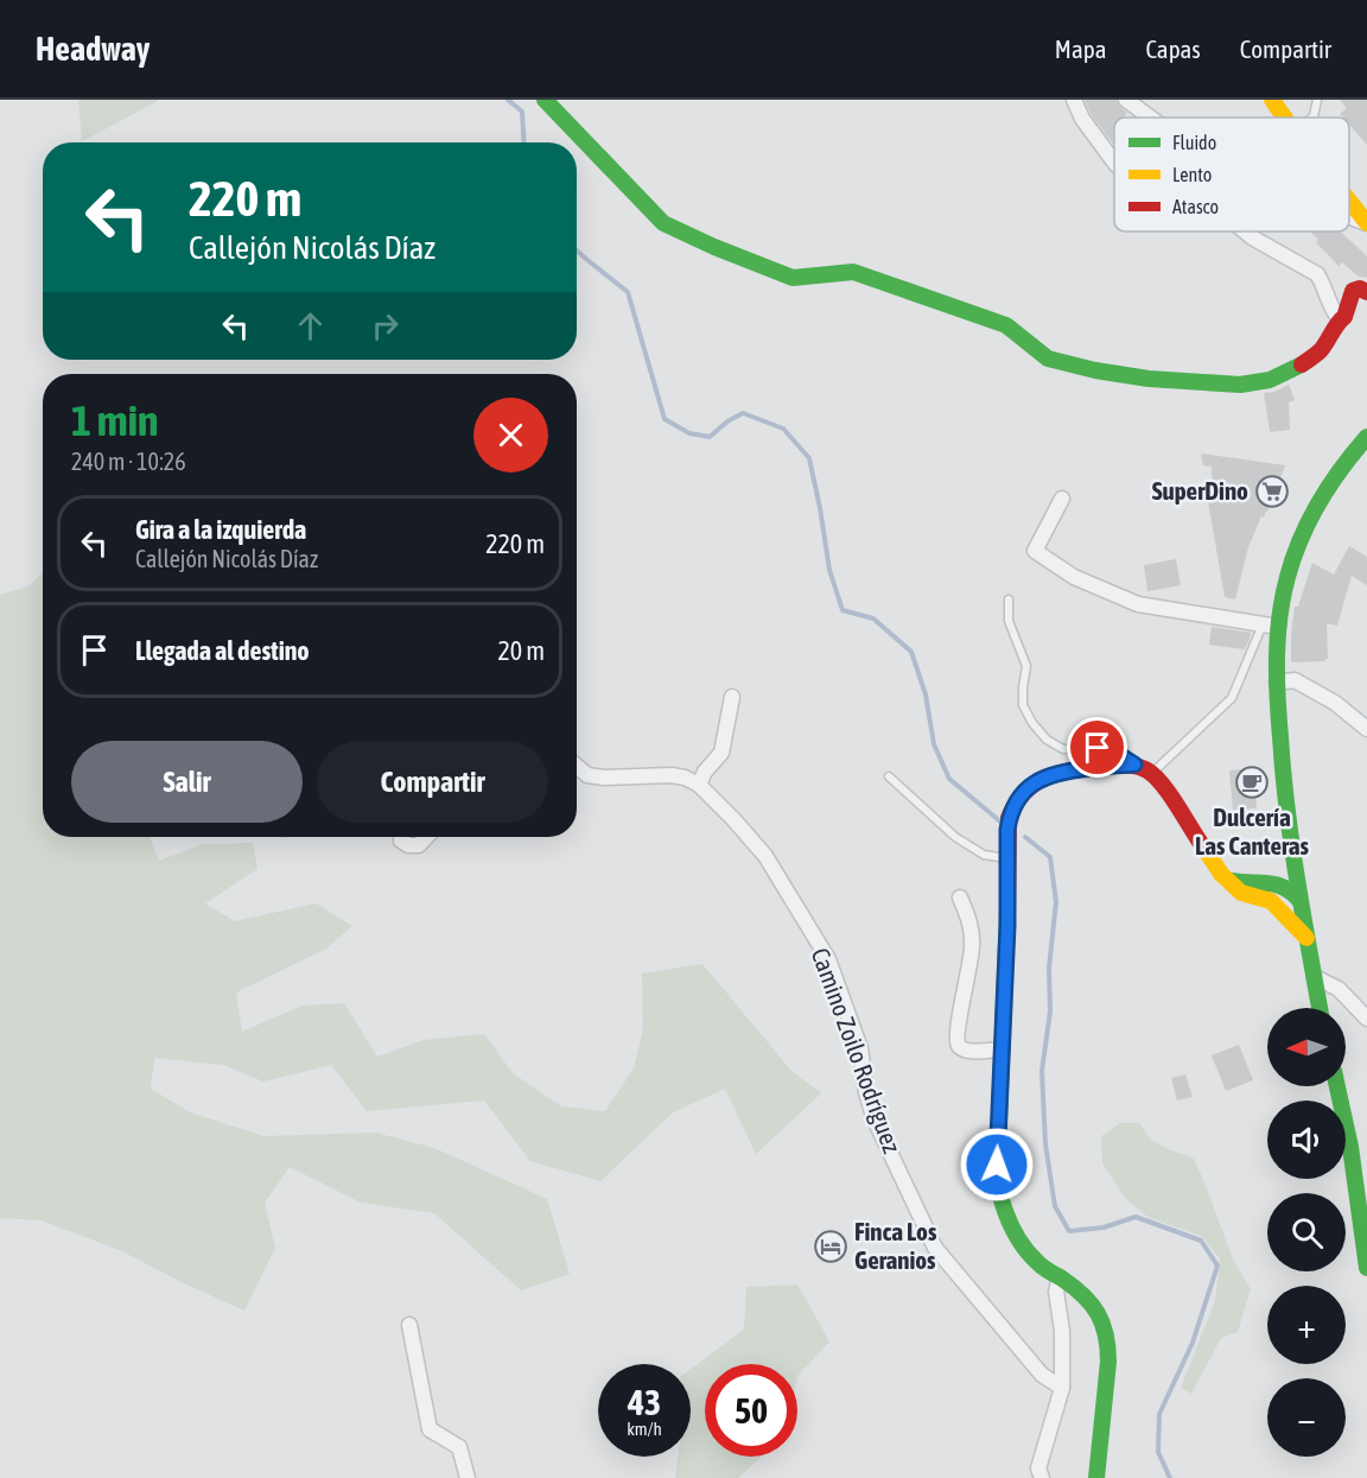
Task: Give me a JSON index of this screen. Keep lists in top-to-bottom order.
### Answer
{
  "streets": {
    "street": ["Camino Zoilo Rodríguez"]
  },
  "places": {
    "supermarket": ["SuperDino"],
    "cafe": ["Dulcería Las Canteras"],
    "hotel": ["Finca Los Geranios"]
  },
  "legend": ["Fluido", "Lento", "Atasco"],
  "north": "left",
  "page": {
    "header": "Headway",
    "nav": ["Mapa", "Capas", "Compartir"],
    "turn": ["220 m", "Callejón Nicolás Díaz"],
    "heading": ["1 min", "240 m · 10:26"],
    "list": [
      {
        "name": "Gira a la izquierda",
        "note": "Callejón Nicolás Díaz",
        "value": "220 m"
      },
      {
        "name": "Llegada al destino",
        "value": "20 m"
      }
    ],
    "buttons": ["Salir", "Compartir"],
    "map_buttons": ["+", "−"],
    "speed": "43 km/h",
    "limit": "50"
  }
}
